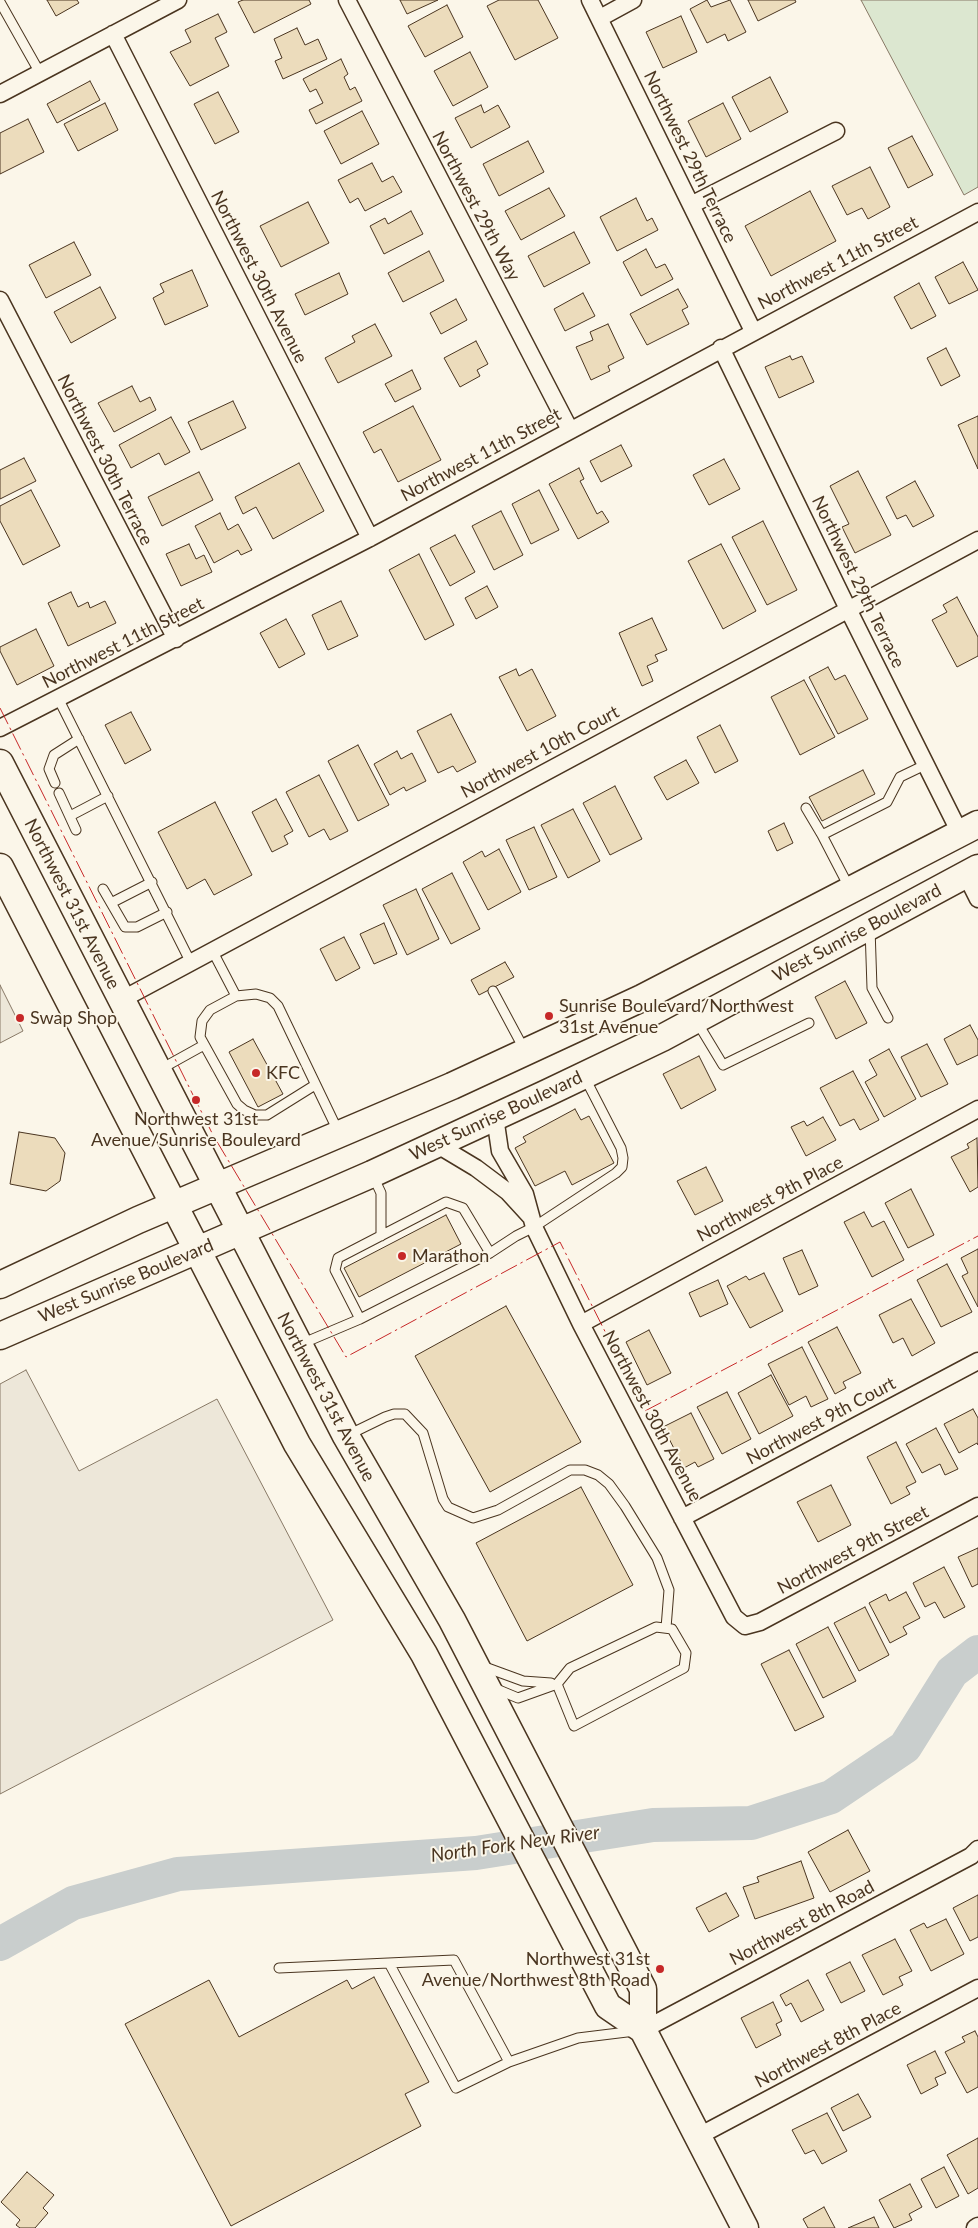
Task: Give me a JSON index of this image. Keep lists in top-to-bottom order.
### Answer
{
  "streets": {
    "main road": ["Northwest 31st Avenue", "West Sunrise Boulevard"],
    "street": [
      "Northwest 29th Terrace",
      "Northwest 29th Way",
      "Northwest 11th Street",
      "Northwest 30th Avenue",
      "Northwest 30th Terrace",
      "Northwest 10th Court",
      "Northwest 9th Place",
      "Northwest 9th Court",
      "Northwest 9th Street",
      "Northwest 8th Road",
      "Northwest 8th Place"
    ]
  },
  "crossings": [
    ["Northwest 29th Terrace", "Northwest 11th Street"],
    ["Northwest 29th Terrace", "Northwest 10th Court"],
    ["Northwest 29th Way", "Northwest 11th Street"],
    ["Northwest 11th Street", "Northwest 30th Avenue"],
    ["Northwest 11th Street", "Northwest 30th Terrace"],
    ["Northwest 30th Avenue", "West Sunrise Boulevard"],
    ["Northwest 30th Avenue", "Northwest 9th Place"],
    ["Northwest 30th Avenue", "Northwest 9th Court"],
    ["Northwest 30th Avenue", "Northwest 9th Street"],
    ["Northwest 10th Court", "Northwest 31st Avenue"],
    ["Northwest 31st Avenue", "West Sunrise Boulevard"],
    ["Northwest 31st Avenue", "Northwest 8th Road"],
    ["Northwest 31st Avenue", "Northwest 8th Place"]
  ],
  "water": ["North Fork New River"],
  "places": [
    "Sunrise Boulevard/Northwest 31st Avenue",
    "Swap Shop",
    "KFC",
    "Northwest 31st Avenue/Sunrise Boulevard",
    "Marathon",
    "Northwest 31st Avenue/Northwest 8th Road"
  ]
}
